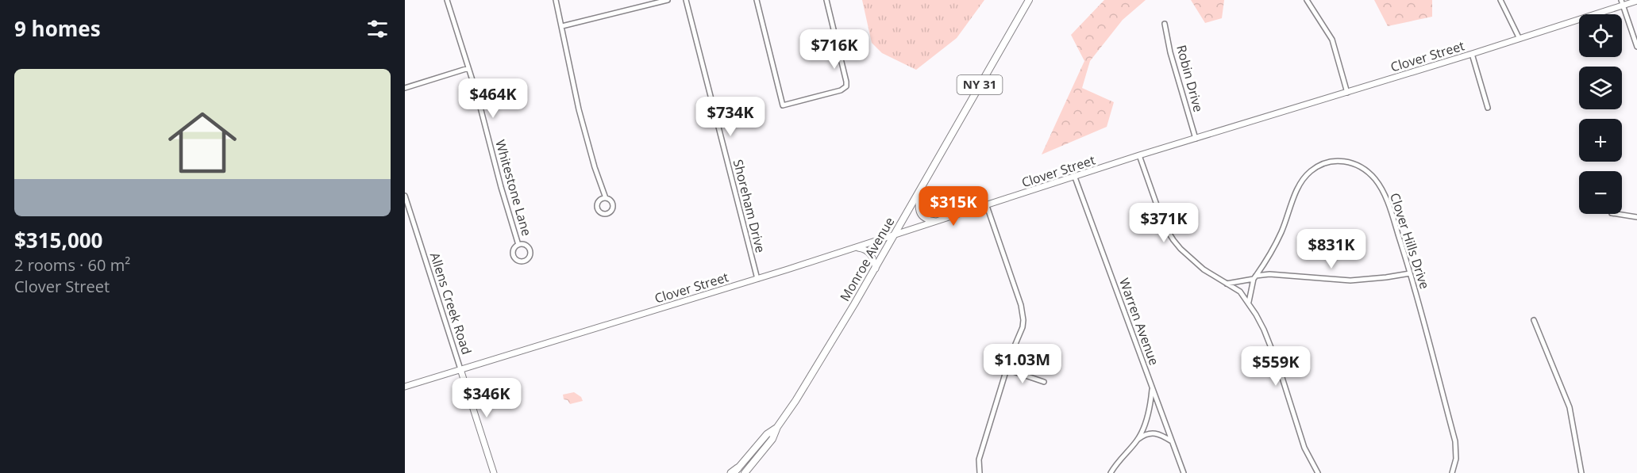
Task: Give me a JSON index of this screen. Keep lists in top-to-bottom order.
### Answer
{
  "streets": {
    "main road": [
      "Clover Street",
      "NY 31",
      "Monroe Avenue",
      "Allens Creek Road"
    ],
    "street": [
      "Robin Drive",
      "Whitestone Lane",
      "Shoreham Drive",
      "Clover Hills Drive",
      "Warren Avenue"
    ]
  },
  "crossings": [
    ["Clover Street", "Robin Drive"],
    ["Clover Street", "Shoreham Drive"],
    ["Clover Street", "Monroe Avenue"],
    ["Clover Street", "Allens Creek Road"],
    ["Clover Street", "Warren Avenue"]
  ],
  "page": {
    "heading": "9 homes",
    "map_buttons": ["+", "−"],
    "price": [
      "$716K",
      "$464K",
      "$734K",
      "$315K",
      "$371K",
      "$831K",
      "$1.03M",
      "$559K",
      "$346K"
    ],
    "list": [
      {
        "name": "$315,000",
        "note": "2 rooms · 60 m² · Clover Street"
      }
    ]
  }
}
